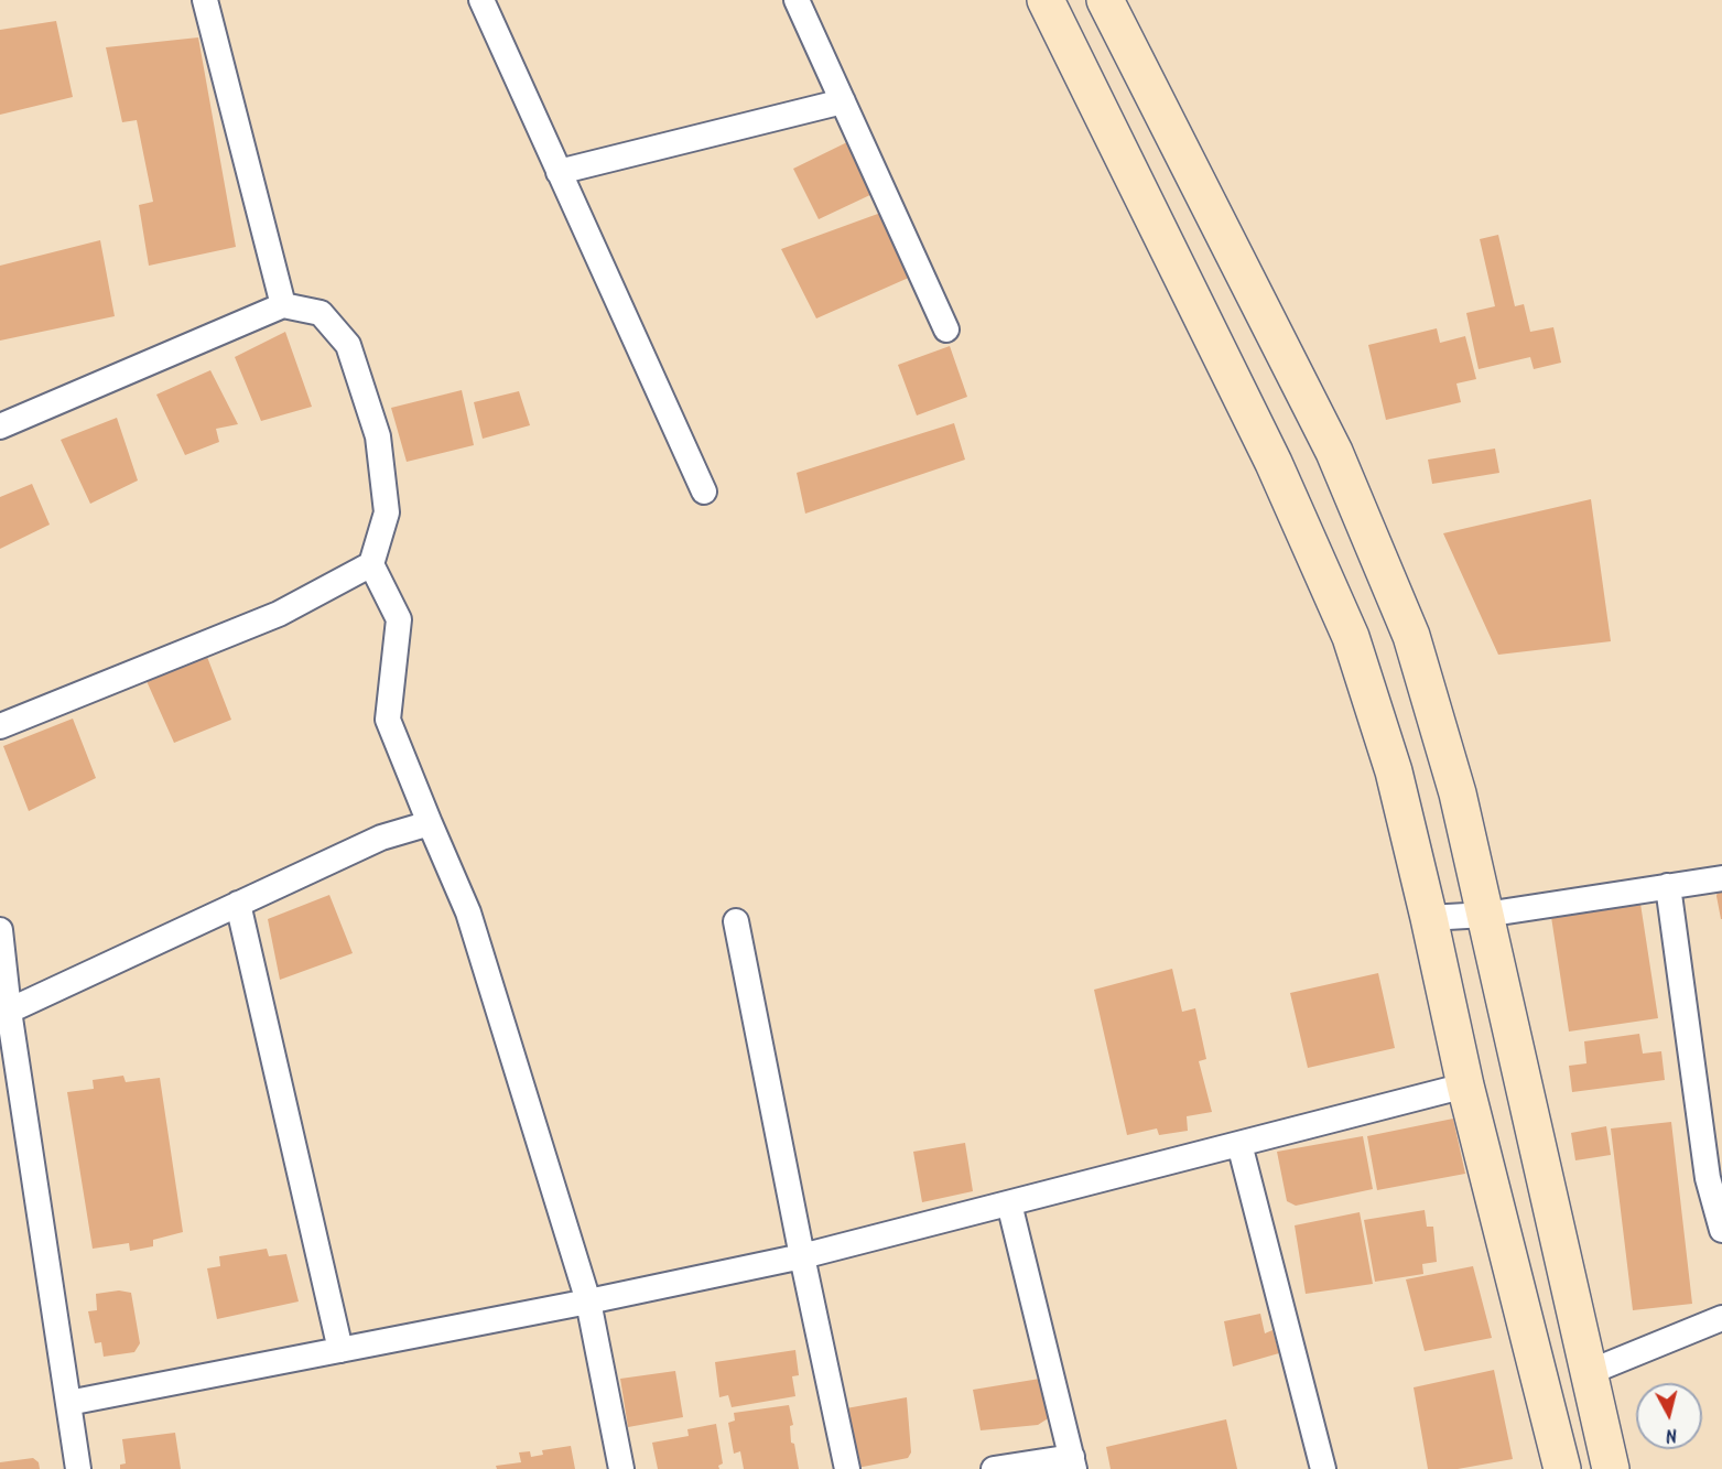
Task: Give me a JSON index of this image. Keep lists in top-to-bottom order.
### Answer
{
  "north": "bottom"
}
